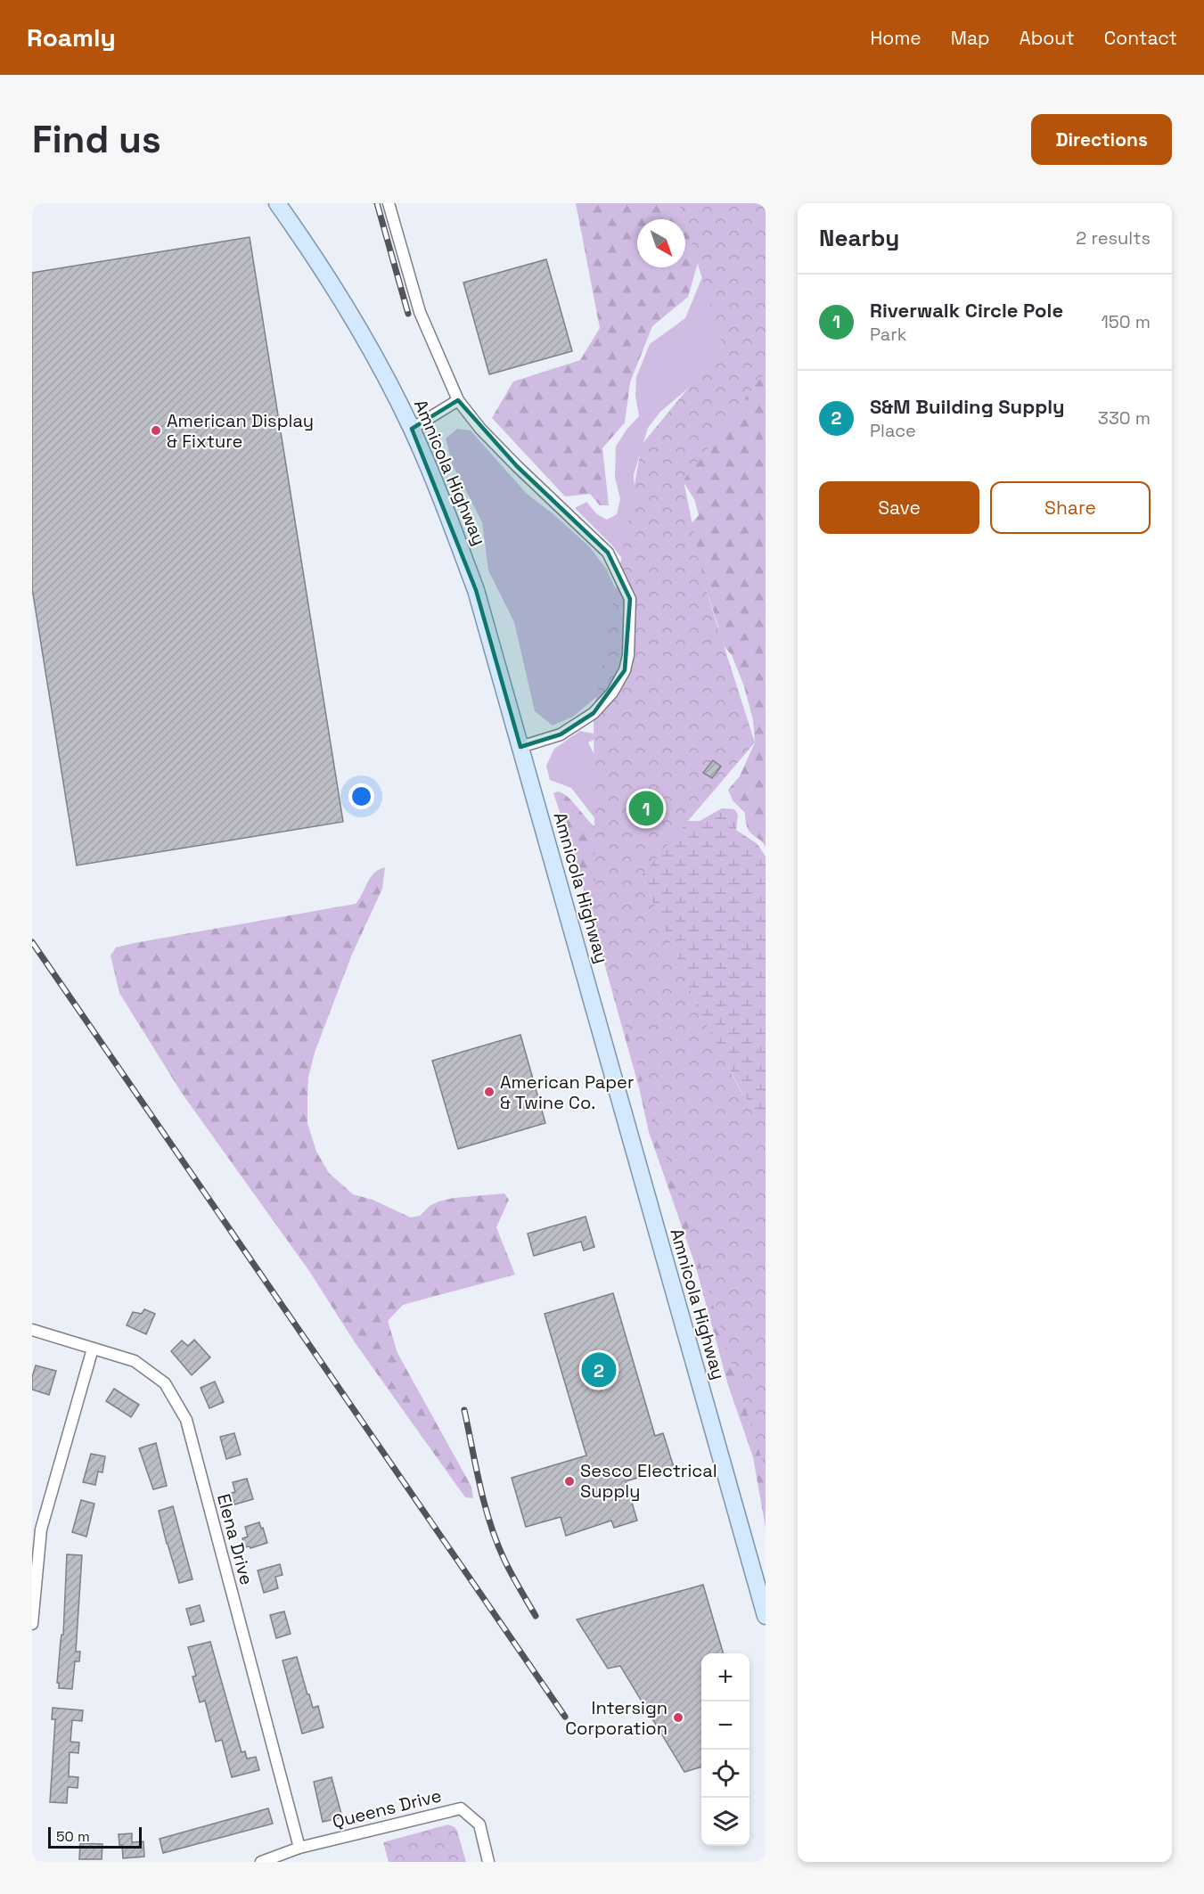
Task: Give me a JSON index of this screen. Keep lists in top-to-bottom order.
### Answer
{
  "streets": {
    "main road": ["Amnicola Highway"],
    "street": ["Elena Drive", "Queens Drive"]
  },
  "crossings": [
    ["Elena Drive", "Queens Drive"]
  ],
  "places": [
    "American Display & Fixture",
    "American Paper & Twine Co.",
    "Sesco Electrical Supply",
    "Intersign Corporation"
  ],
  "scale_bar": "50 m",
  "north": "bottom right",
  "page": {
    "header": "Roamly",
    "nav": [
      "Home",
      "Map",
      "About",
      "Contact"
    ],
    "buttons": [
      "Directions",
      ["Save", "Share"]
    ],
    "title": "Find us",
    "heading": ["Nearby", "2 results"],
    "list": [
      {
        "mark": "1",
        "name": "Riverwalk Circle Pole",
        "note": "Park",
        "value": "150 m"
      },
      {
        "mark": "2",
        "name": "S&M Building Supply",
        "note": "Place",
        "value": "330 m"
      }
    ],
    "pins": ["1", "2"],
    "map_buttons": ["+", "−"],
    "scale": "50 m"
  }
}
